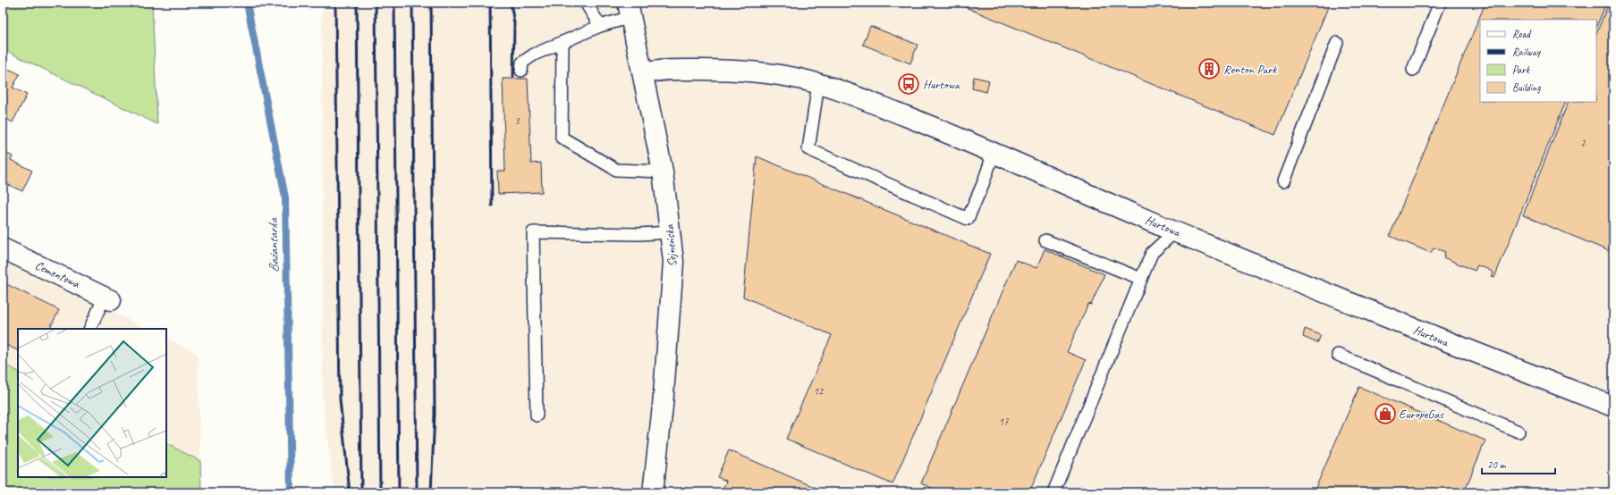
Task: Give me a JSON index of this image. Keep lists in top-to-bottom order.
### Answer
{
  "streets": {
    "street": ["Hurtowa", "Sejneńska", "Cementowa"]
  },
  "crossings": [
    ["Hurtowa", "Sejneńska"]
  ],
  "water": ["Bażantarka"],
  "places": {
    "building": ["Renton Park"],
    "bus stop": ["Hurtowa"],
    "shop": ["EuropeGas"]
  },
  "house_numbers": [
    "3",
    "2",
    "12",
    "17"
  ],
  "legend": [
    "Road",
    "Railway",
    "Park",
    "Building"
  ],
  "scale_bar": "20 m"
}
